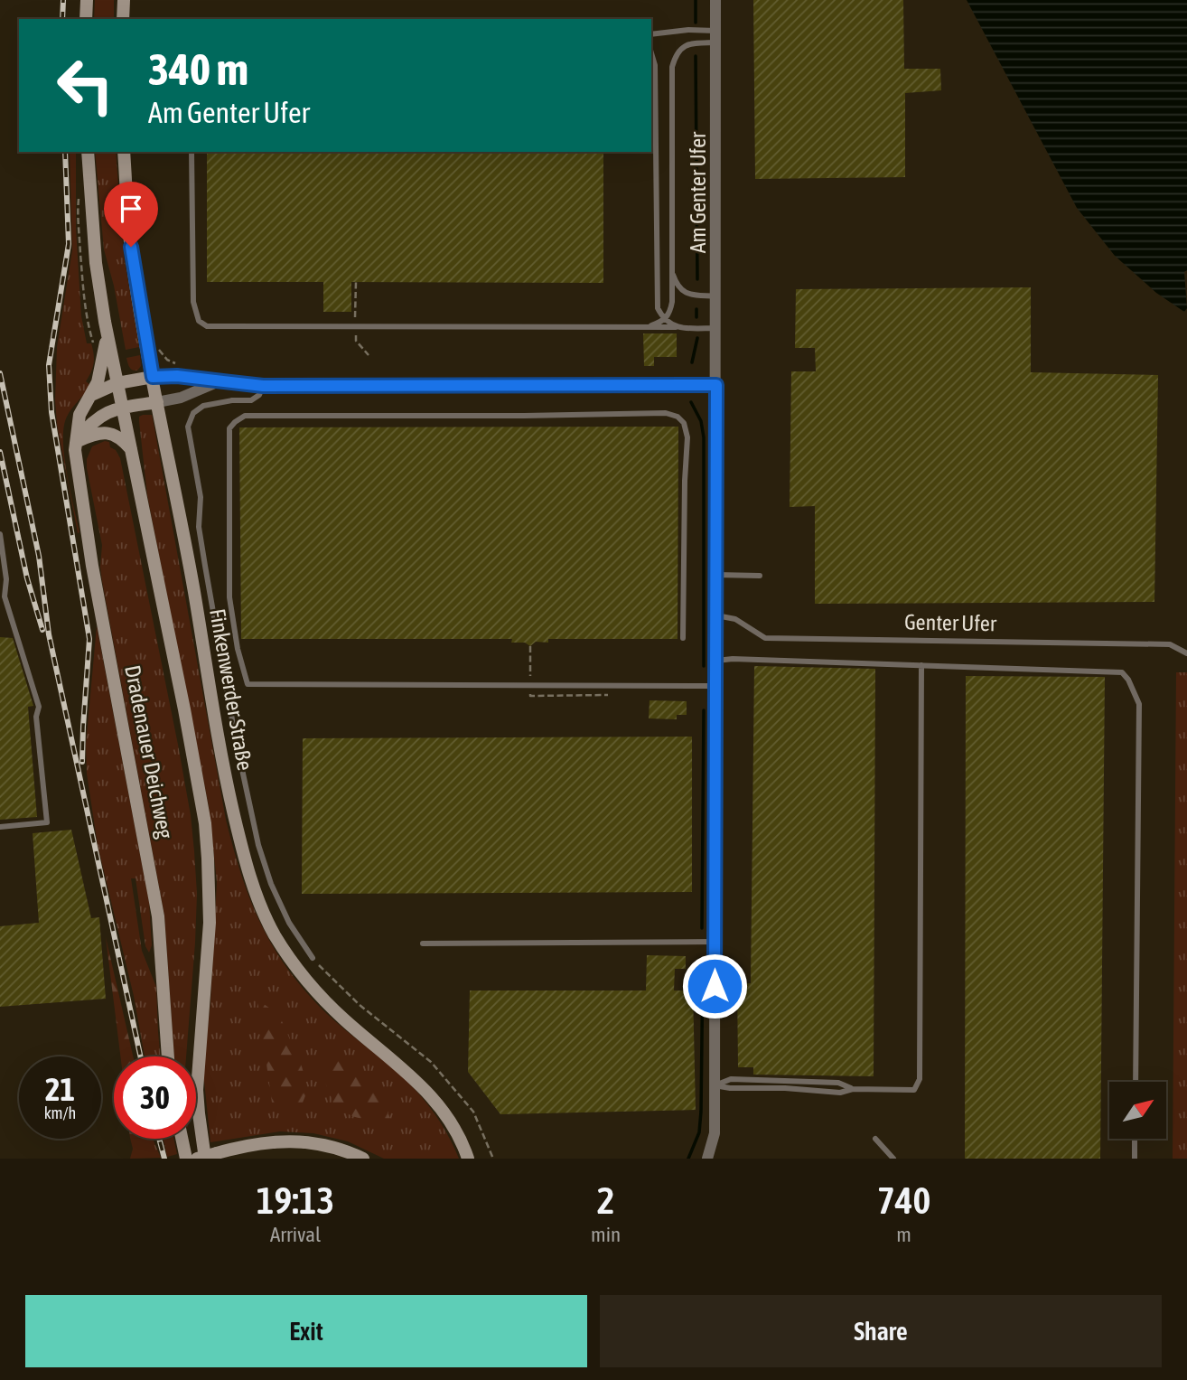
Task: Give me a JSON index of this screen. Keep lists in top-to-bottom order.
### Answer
{
  "streets": {
    "main road": ["Finkenwerder Straße", "Dradenauer Deichweg"],
    "street": ["Am Genter Ufer"],
    "lane": ["Genter Ufer"]
  },
  "crossings": [
    ["Am Genter Ufer", "Genter Ufer"]
  ],
  "north": "top right",
  "page": {
    "turn": ["340 m", "Am Genter Ufer"],
    "speed": "21 km/h",
    "limit": "30",
    "eta": [
      "19:13",
      "Arrival",
      "2",
      "min",
      "740",
      "m"
    ],
    "buttons": ["Exit", "Share"]
  }
}
